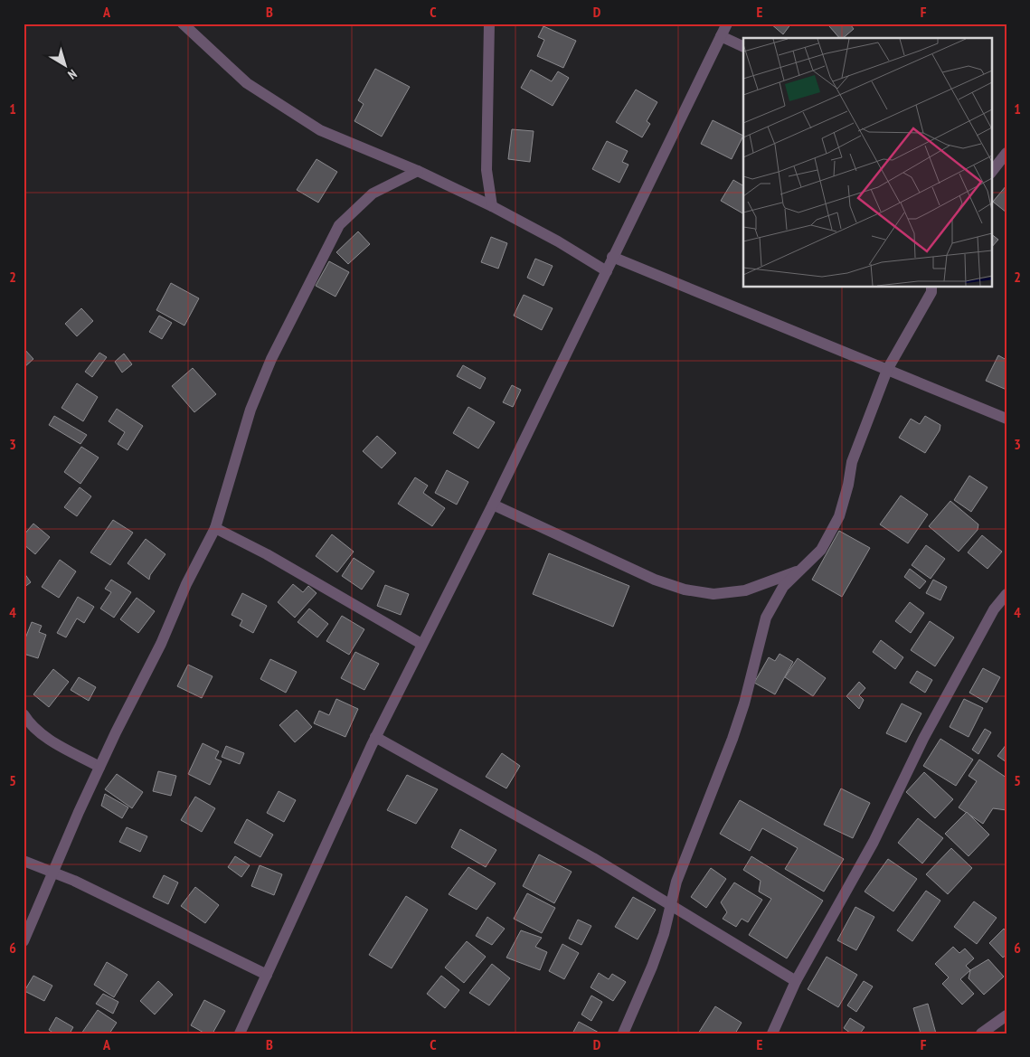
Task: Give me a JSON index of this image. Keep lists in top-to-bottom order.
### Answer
{
  "north": "bottom right",
  "grid": {
    "columns": [
      "A",
      "B",
      "C",
      "D",
      "E",
      "F"
    ],
    "rows": [
      "1",
      "2",
      "3",
      "4",
      "5",
      "6"
    ]
  }
}
